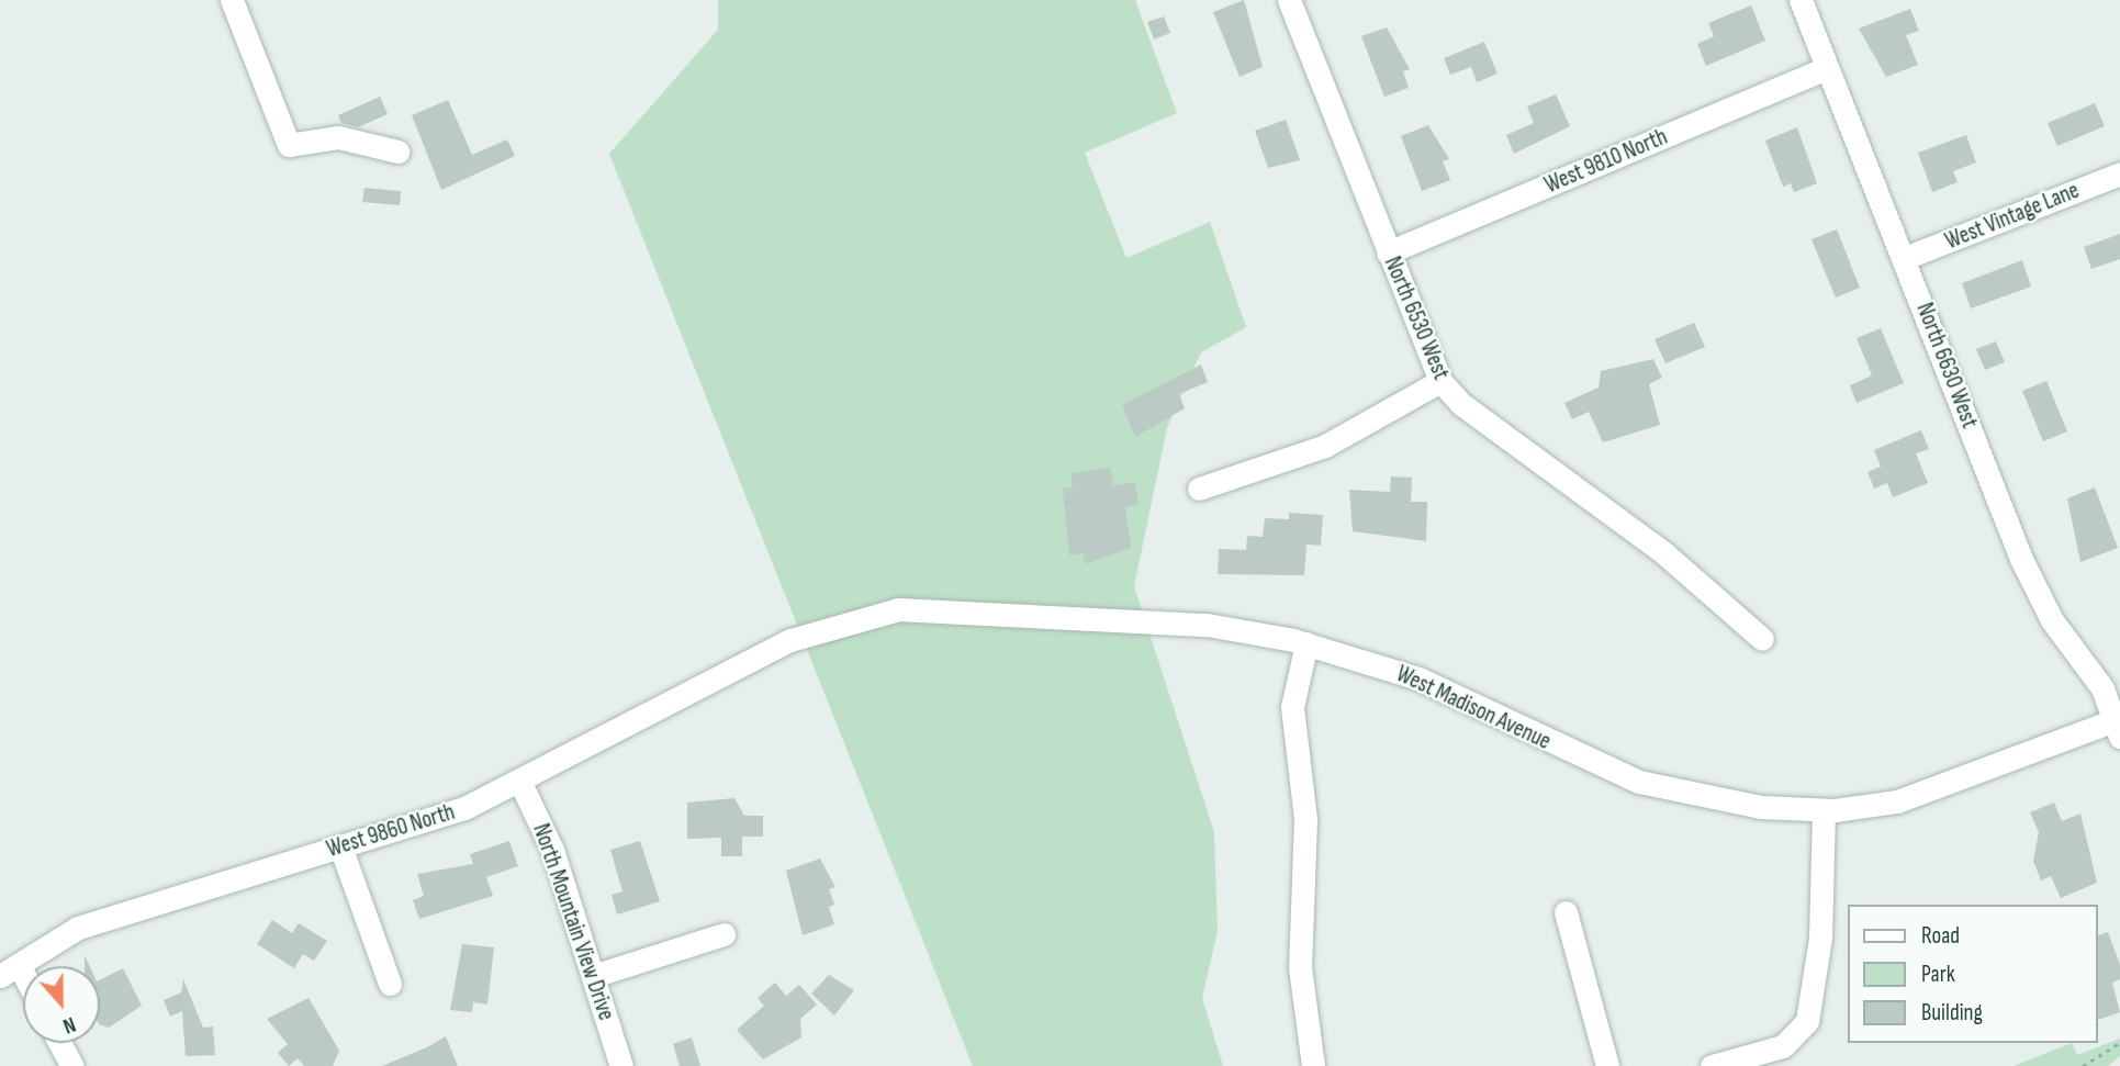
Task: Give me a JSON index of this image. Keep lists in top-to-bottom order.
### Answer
{
  "streets": {
    "street": [
      "West 9810 North",
      "West Vintage Lane",
      "North 6530 West",
      "North 6630 West",
      "West Madison Avenue",
      "West 9860 North",
      "North Mountain View Drive"
    ]
  },
  "crossings": [
    ["West 9810 North", "North 6530 West"],
    ["West 9810 North", "North 6630 West"],
    ["West Vintage Lane", "North 6630 West"],
    ["North 6630 West", "West Madison Avenue"],
    ["West Madison Avenue", "West 9860 North"],
    ["West 9860 North", "North Mountain View Drive"]
  ],
  "legend": ["Road", "Park", "Building"],
  "north": "bottom"
}
